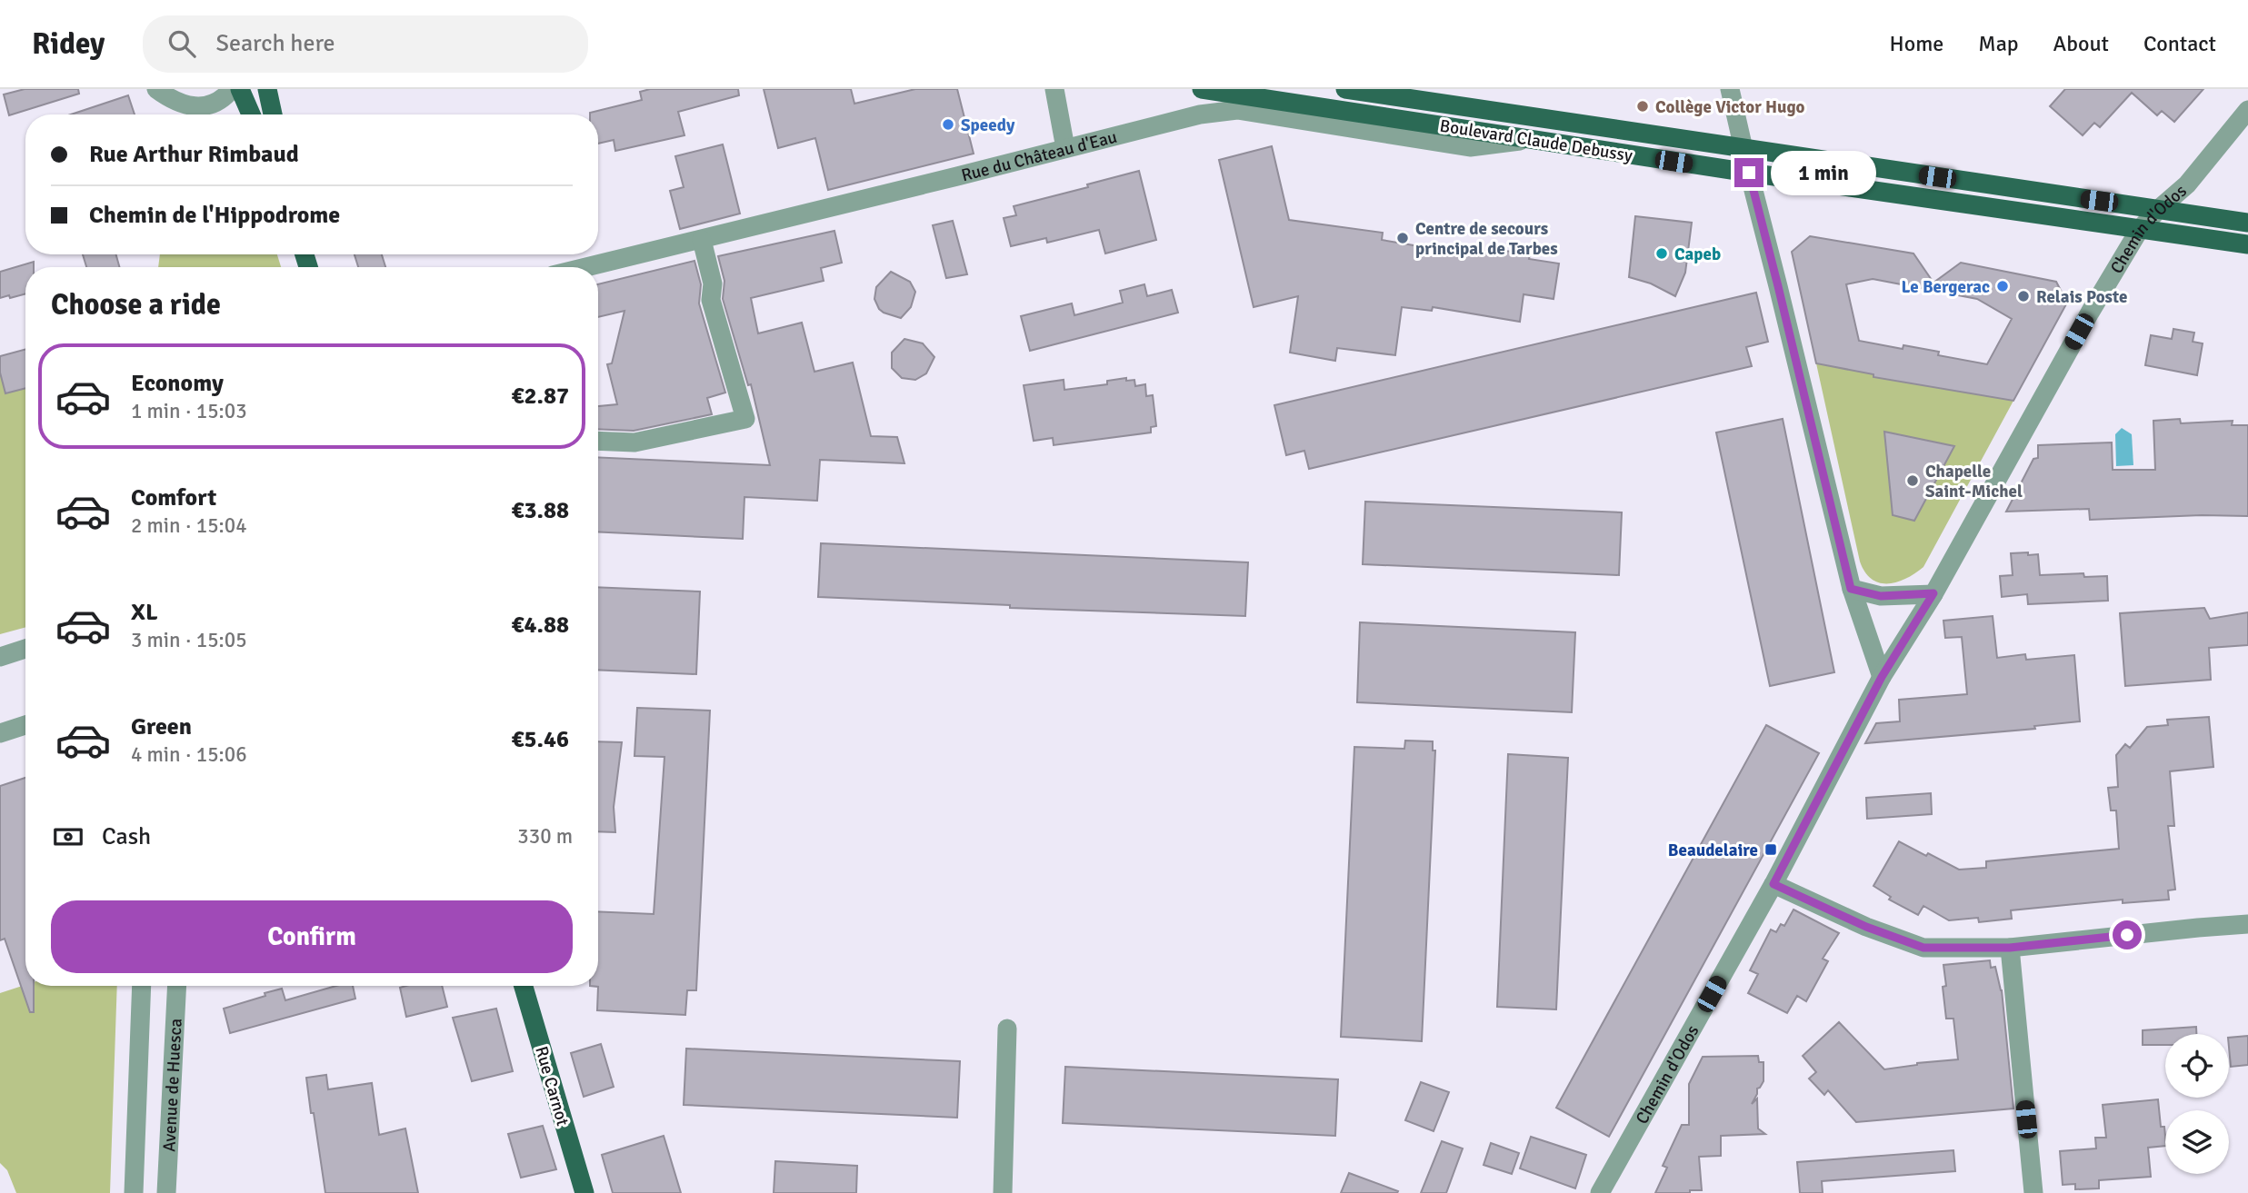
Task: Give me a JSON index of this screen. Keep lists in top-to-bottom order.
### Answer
{
  "streets": {
    "main road": ["Boulevard Claude Debussy", "Rue Carnot"],
    "street": ["Rue du Château d'Eau", "Chemin d'Odos", "Avenue de Huesca"]
  },
  "crossings": [
    ["Boulevard Claude Debussy", "Rue du Château d'Eau"],
    ["Boulevard Claude Debussy", "Chemin d'Odos"]
  ],
  "places": {
    "other": [
      "Collège Victor Hugo",
      "Speedy",
      "Centre de secours principal de Tarbes",
      "Capeb",
      "Le Bergerac",
      "Relais Poste",
      "Chapelle Saint-Michel"
    ],
    "transit": ["Beaudelaire"]
  },
  "page": {
    "header": "Ridey",
    "search": "Search here",
    "nav": [
      "Home",
      "Map",
      "About",
      "Contact"
    ],
    "banner": ["Rue Arthur Rimbaud", "Chemin de l'Hippodrome"],
    "bubble": "1 min",
    "heading": "Choose a ride",
    "list": [
      {
        "name": "Economy",
        "note": "1 min · 15:03",
        "value": "€2.87"
      },
      {
        "name": "Comfort",
        "note": "2 min · 15:04",
        "value": "€3.88"
      },
      {
        "name": "XL",
        "note": "3 min · 15:05",
        "value": "€4.88"
      },
      {
        "name": "Green",
        "note": "4 min · 15:06",
        "value": "€5.46"
      }
    ],
    "pay": ["Cash", "330 m"],
    "buttons": "Confirm"
  }
}
